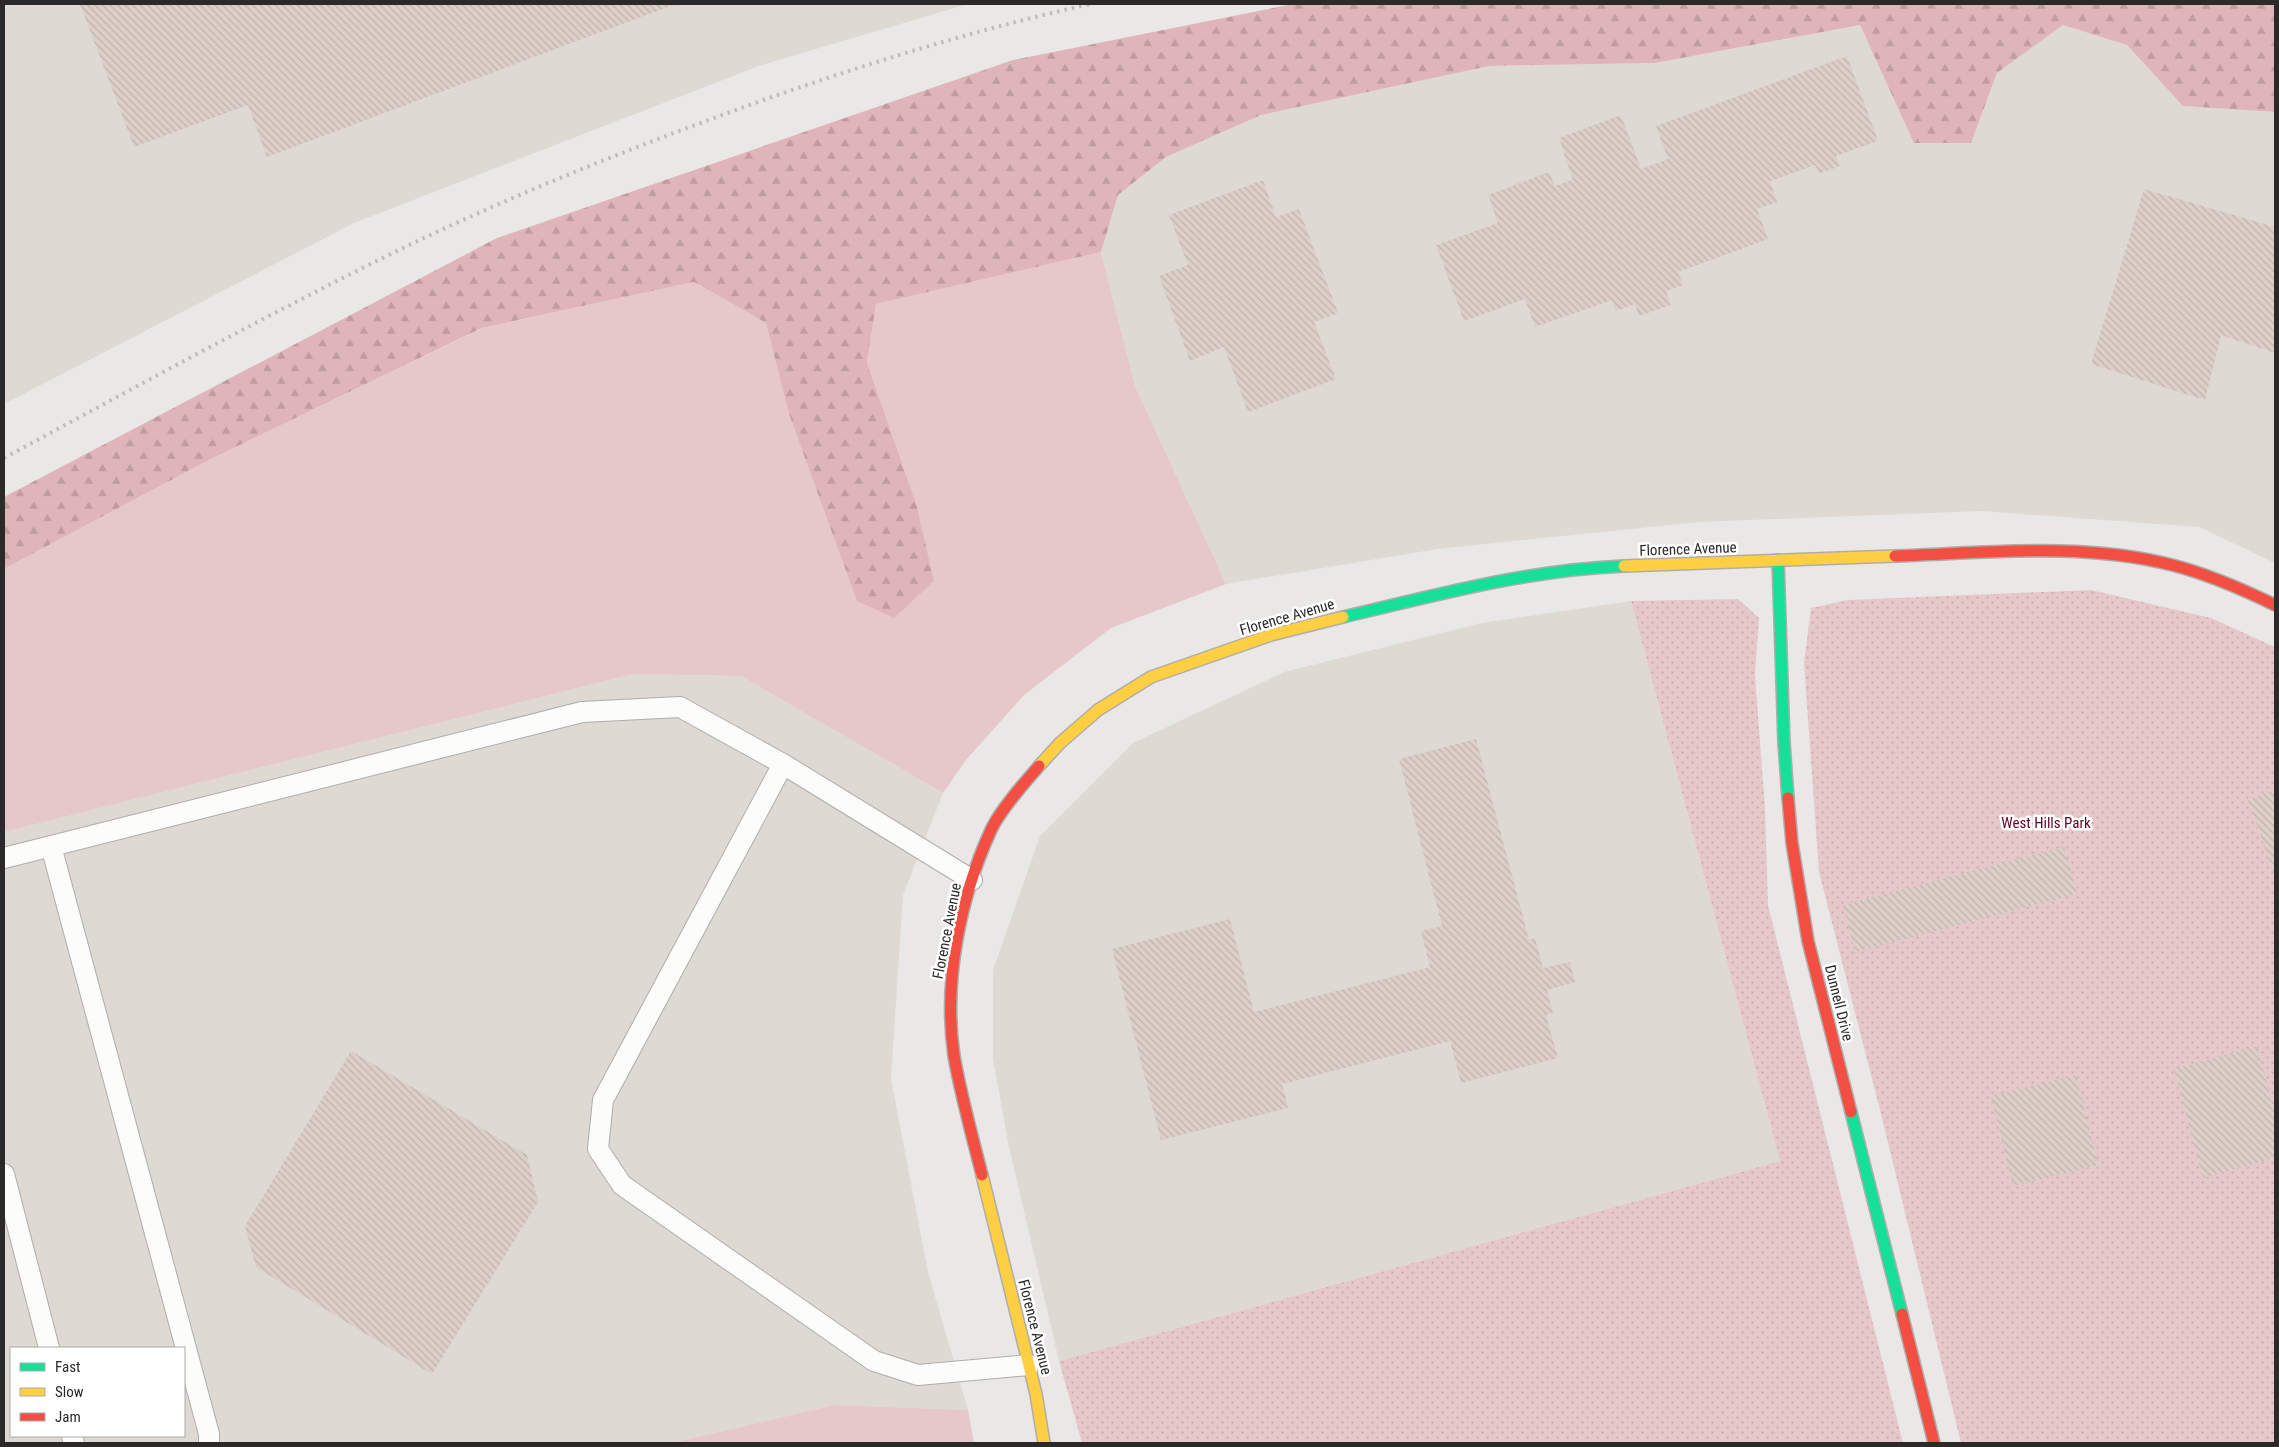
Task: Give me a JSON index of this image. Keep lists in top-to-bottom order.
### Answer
{
  "streets": {
    "street": ["Florence Avenue", "Dunnell Drive"]
  },
  "crossings": [
    ["Florence Avenue", "Dunnell Drive"]
  ],
  "parks": ["West Hills Park"],
  "legend": ["Fast", "Slow", "Jam"]
}
